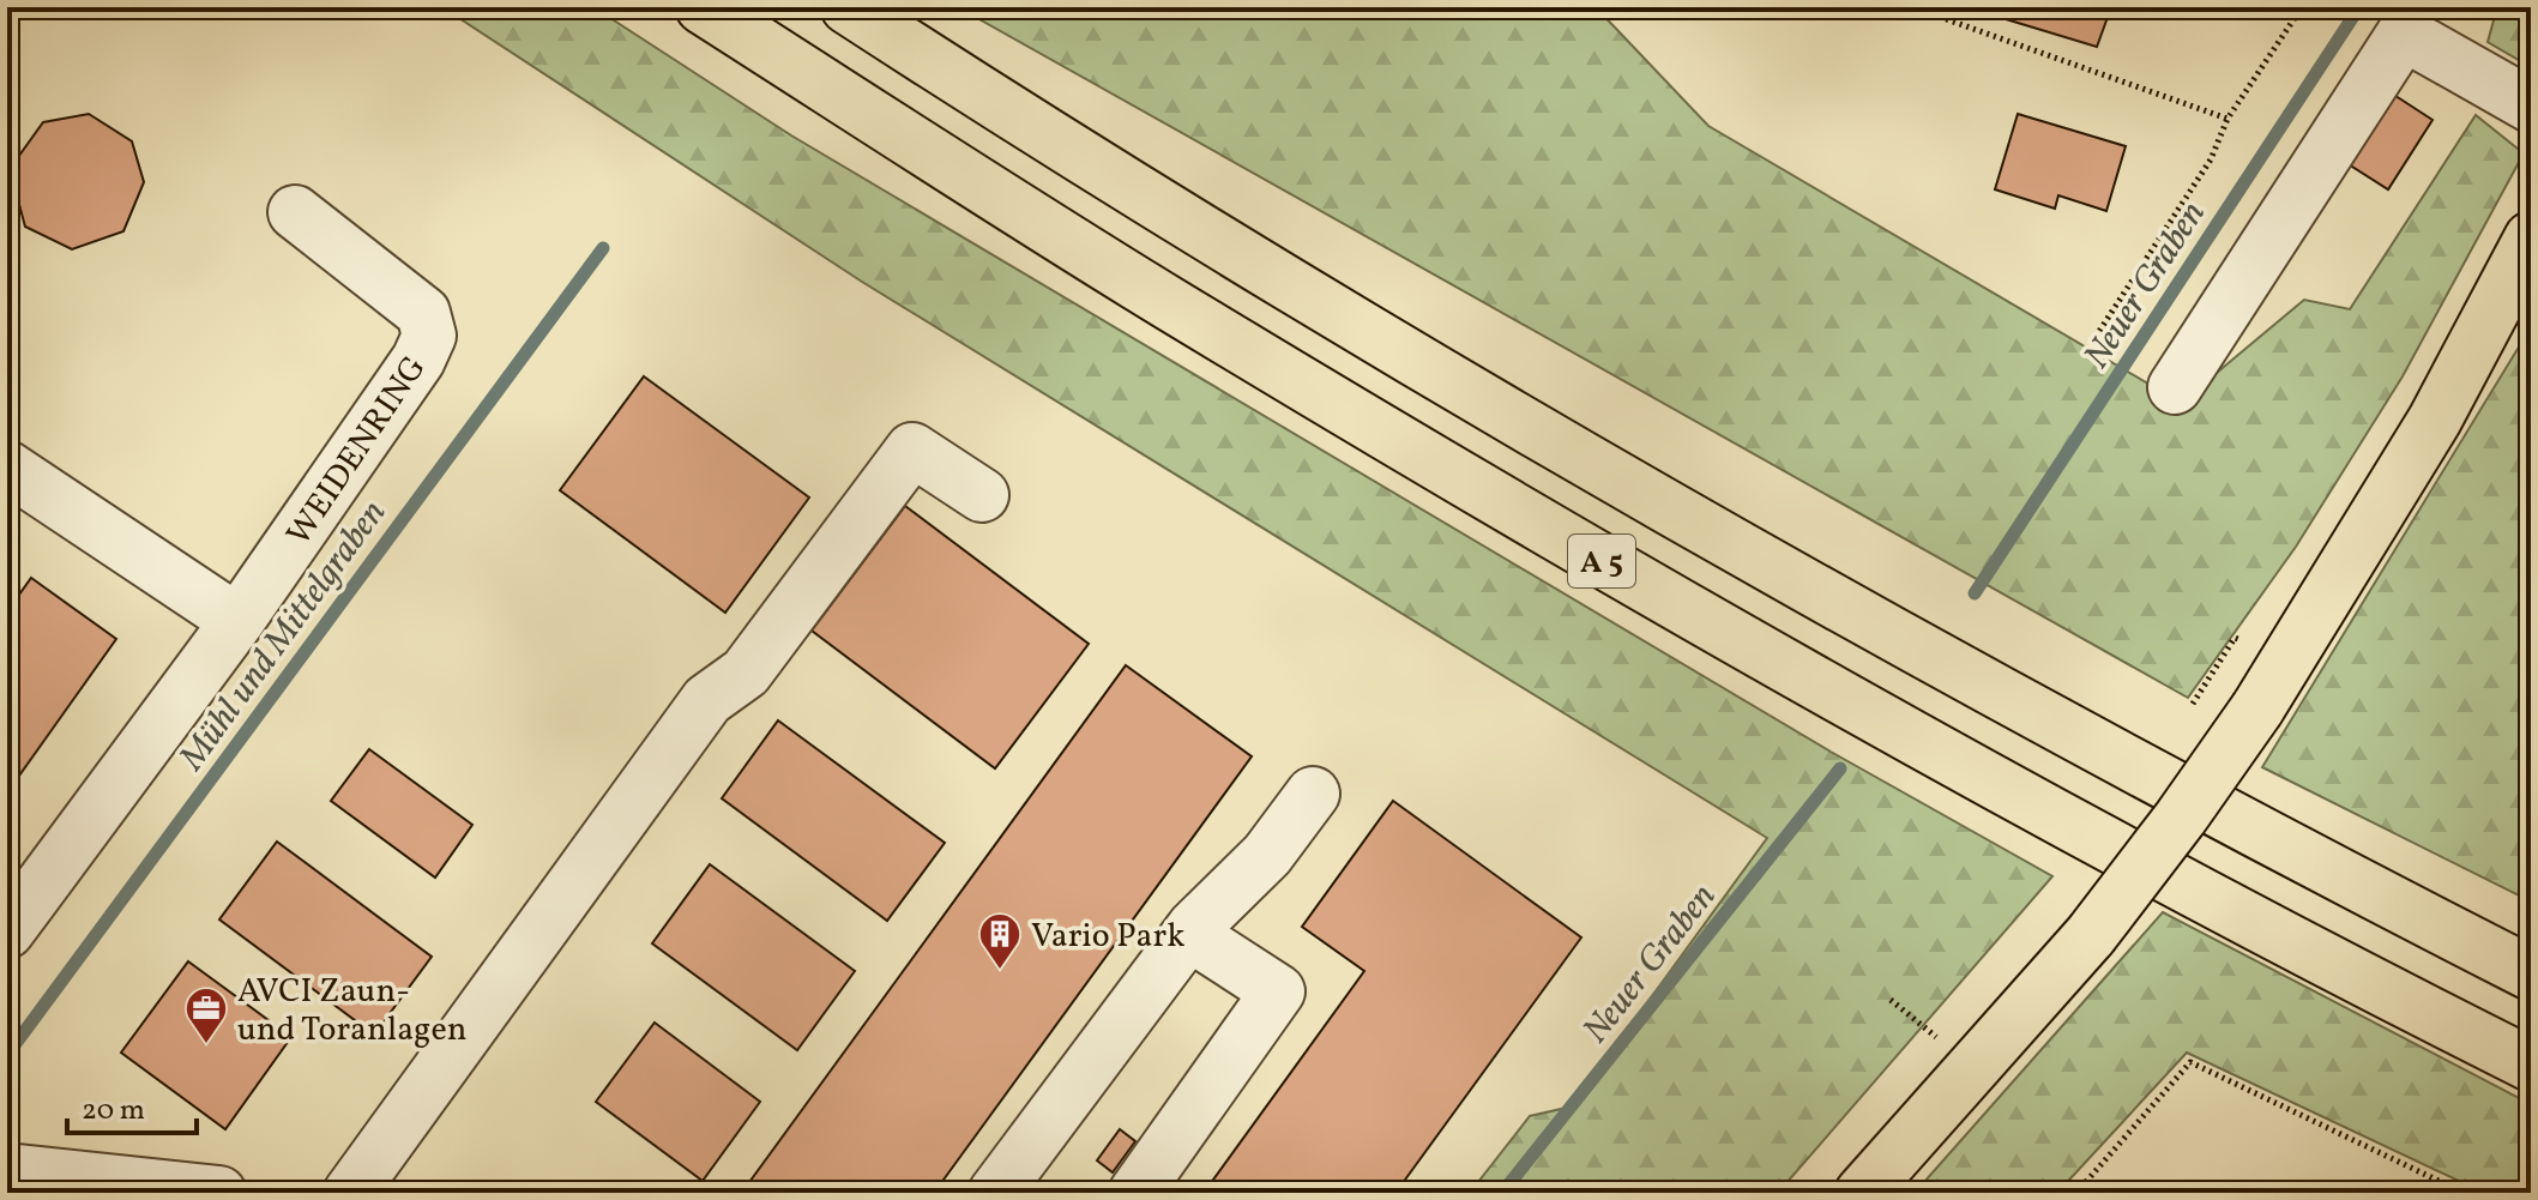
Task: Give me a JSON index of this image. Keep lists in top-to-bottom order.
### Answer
{
  "streets": {
    "main road": ["A 5"],
    "street": ["WEIDENRING"]
  },
  "water": ["Neuer Graben", "Mühl und Mittelgraben"],
  "places": {
    "building": ["Vario Park"],
    "office": ["AVCI Zaun- und Toranlagen"]
  },
  "scale_bar": "20 m"
}
